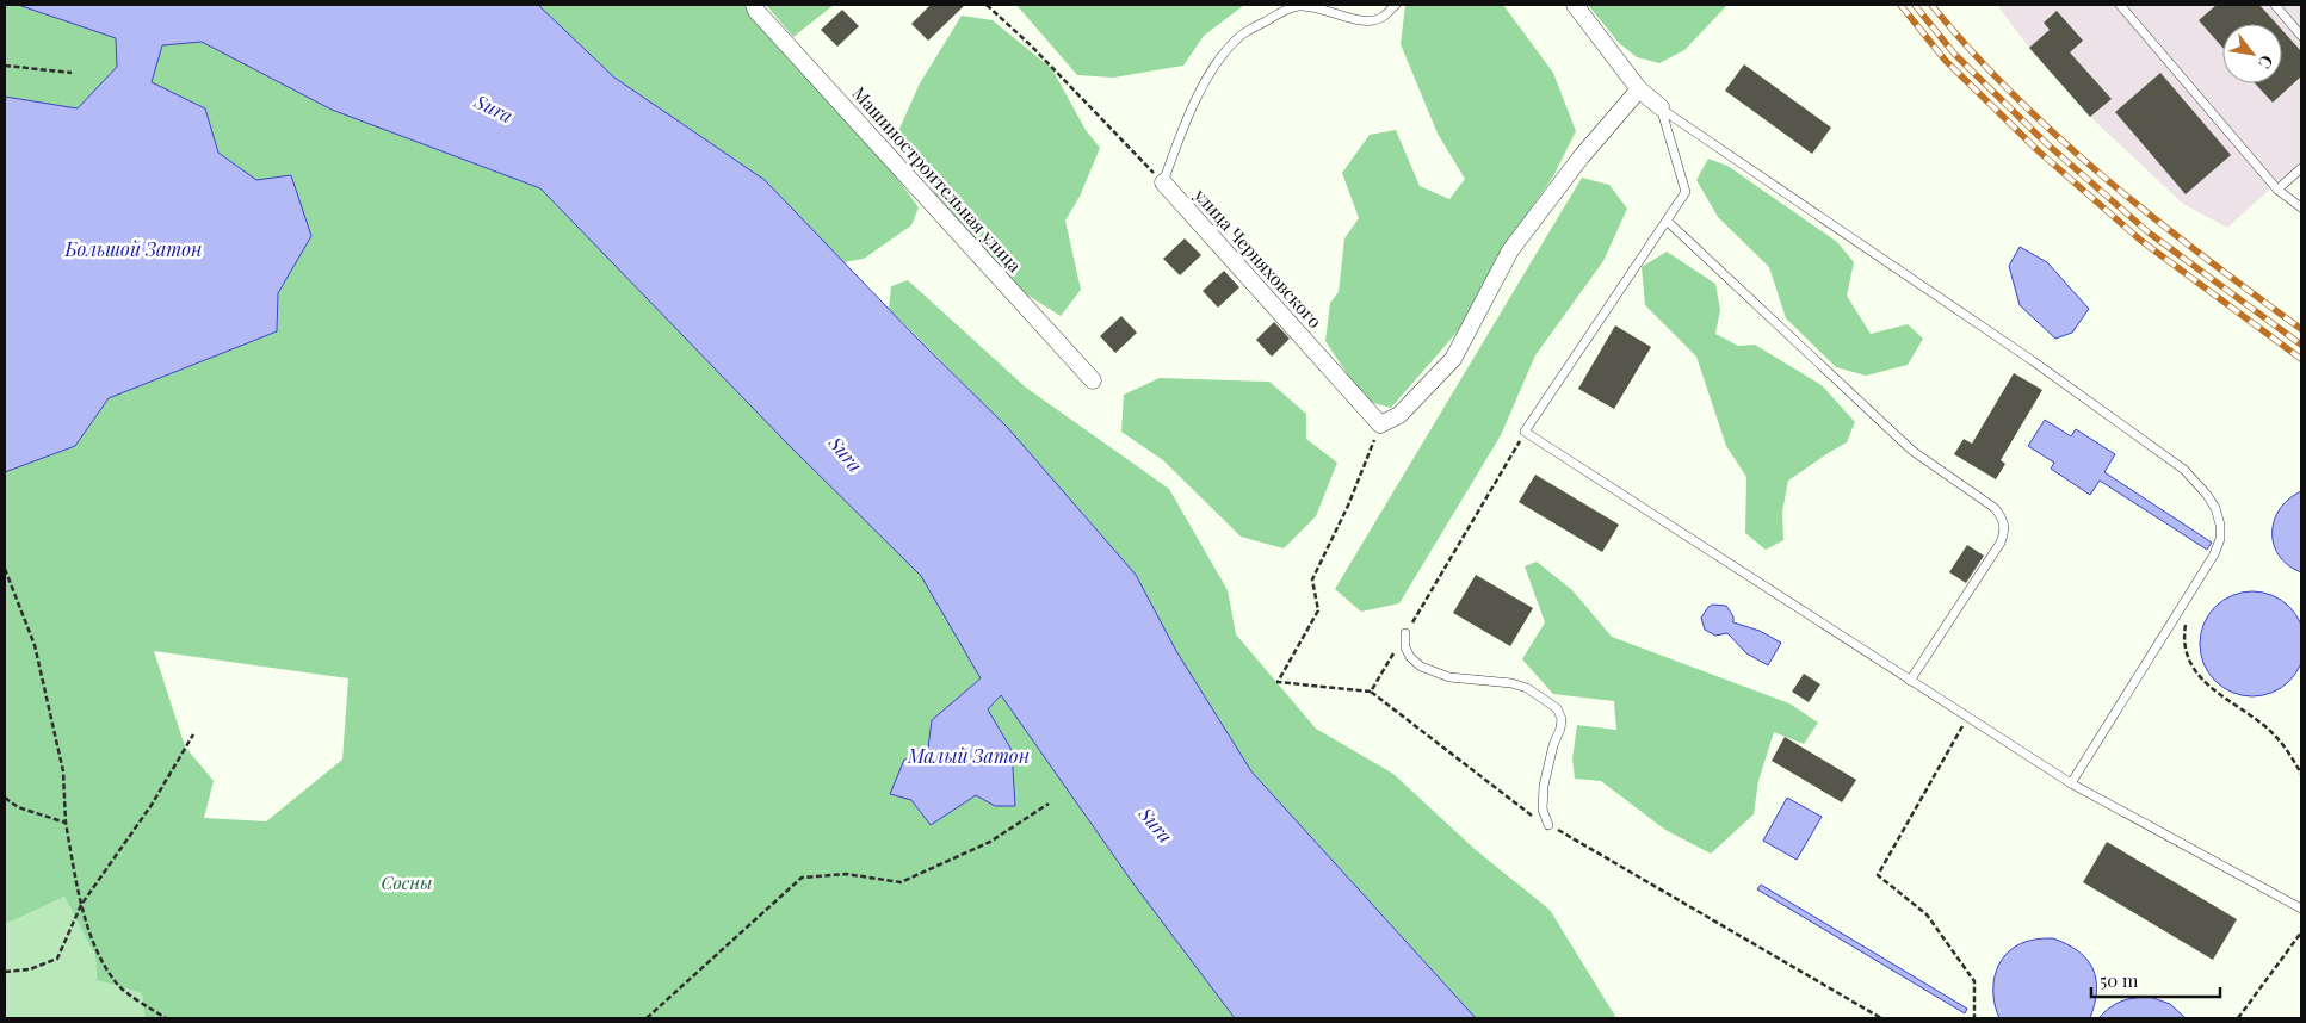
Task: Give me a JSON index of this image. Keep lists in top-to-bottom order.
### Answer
{
  "streets": {
    "street": ["Машиностроительная улица", "улица Черняховского"]
  },
  "water": ["Sura", "Большой Затон", "Малый Затон"],
  "parks": ["Сосны"],
  "scale_bar": "50 m",
  "north": "bottom right"
}
